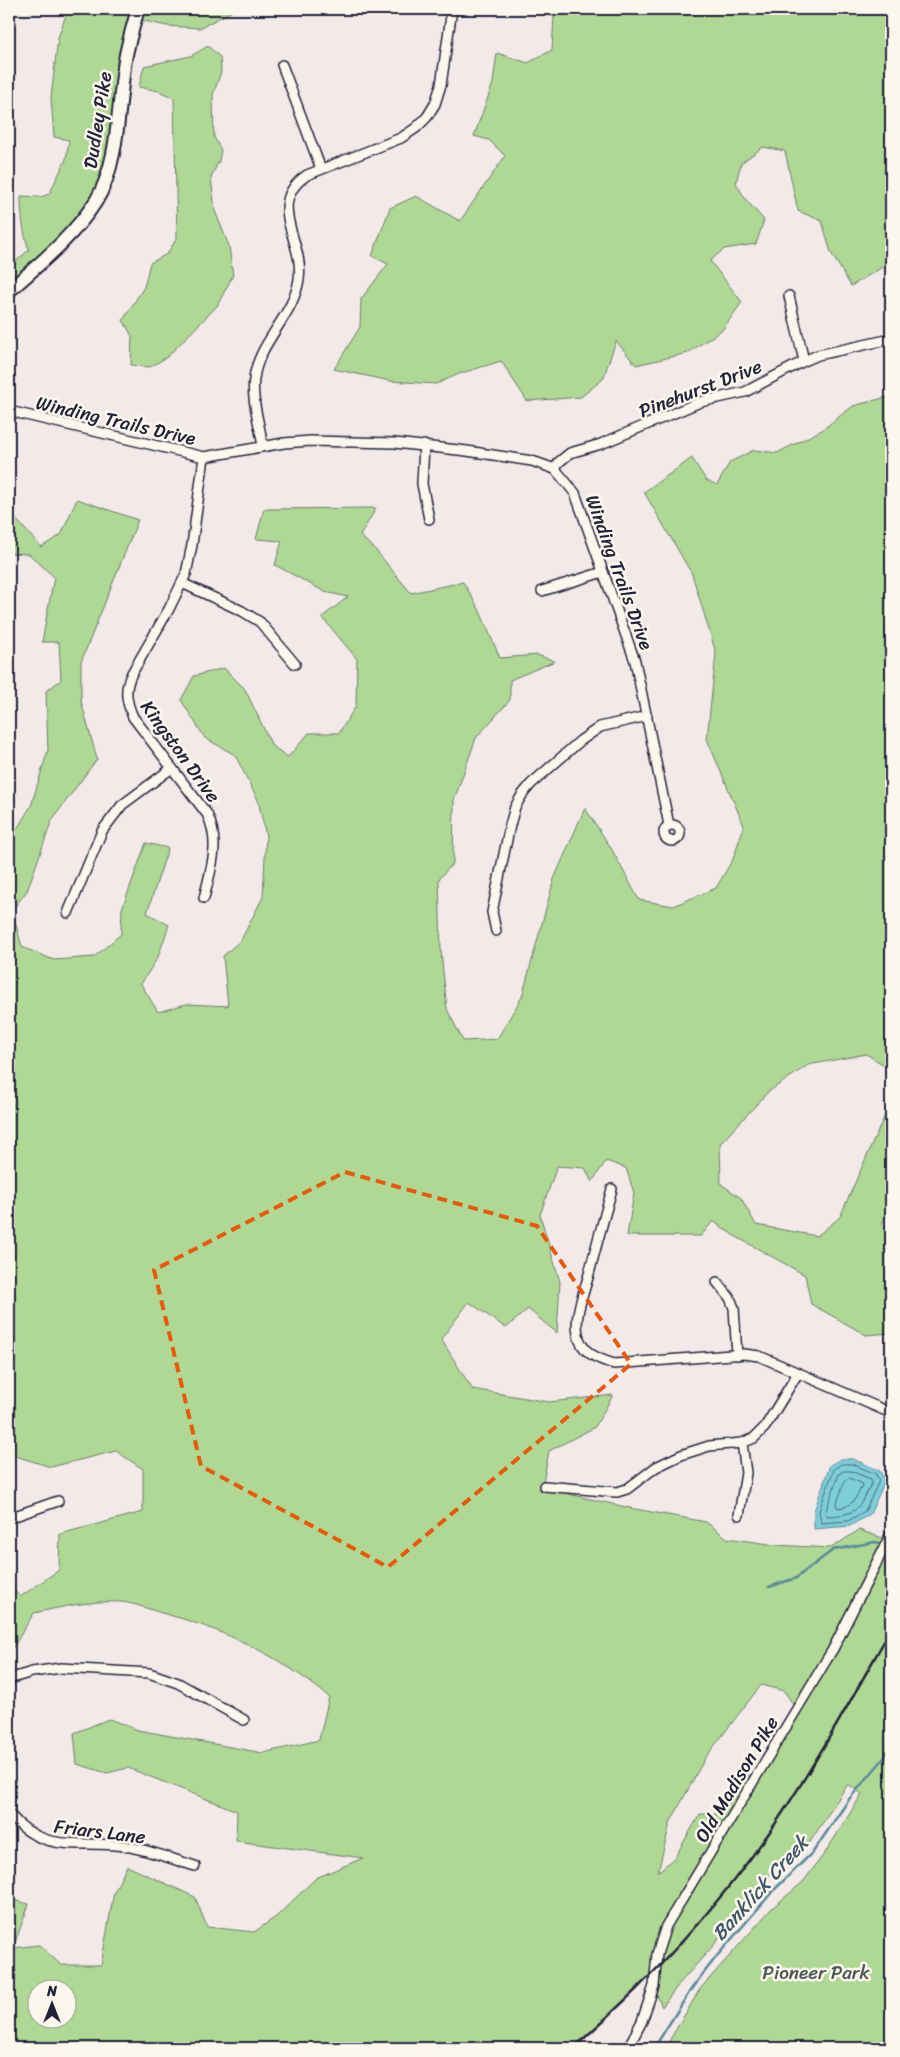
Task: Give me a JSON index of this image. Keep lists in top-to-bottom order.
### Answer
{
  "streets": {
    "street": [
      "Dudley Pike",
      "Pinehurst Drive",
      "Winding Trails Drive",
      "Kingston Drive",
      "Old Madison Pike",
      "Friars Lane"
    ]
  },
  "crossings": [
    ["Pinehurst Drive", "Winding Trails Drive"],
    ["Winding Trails Drive", "Kingston Drive"]
  ],
  "water": ["Banklick Creek"],
  "parks": ["Pioneer Park"],
  "north": "top"
}
